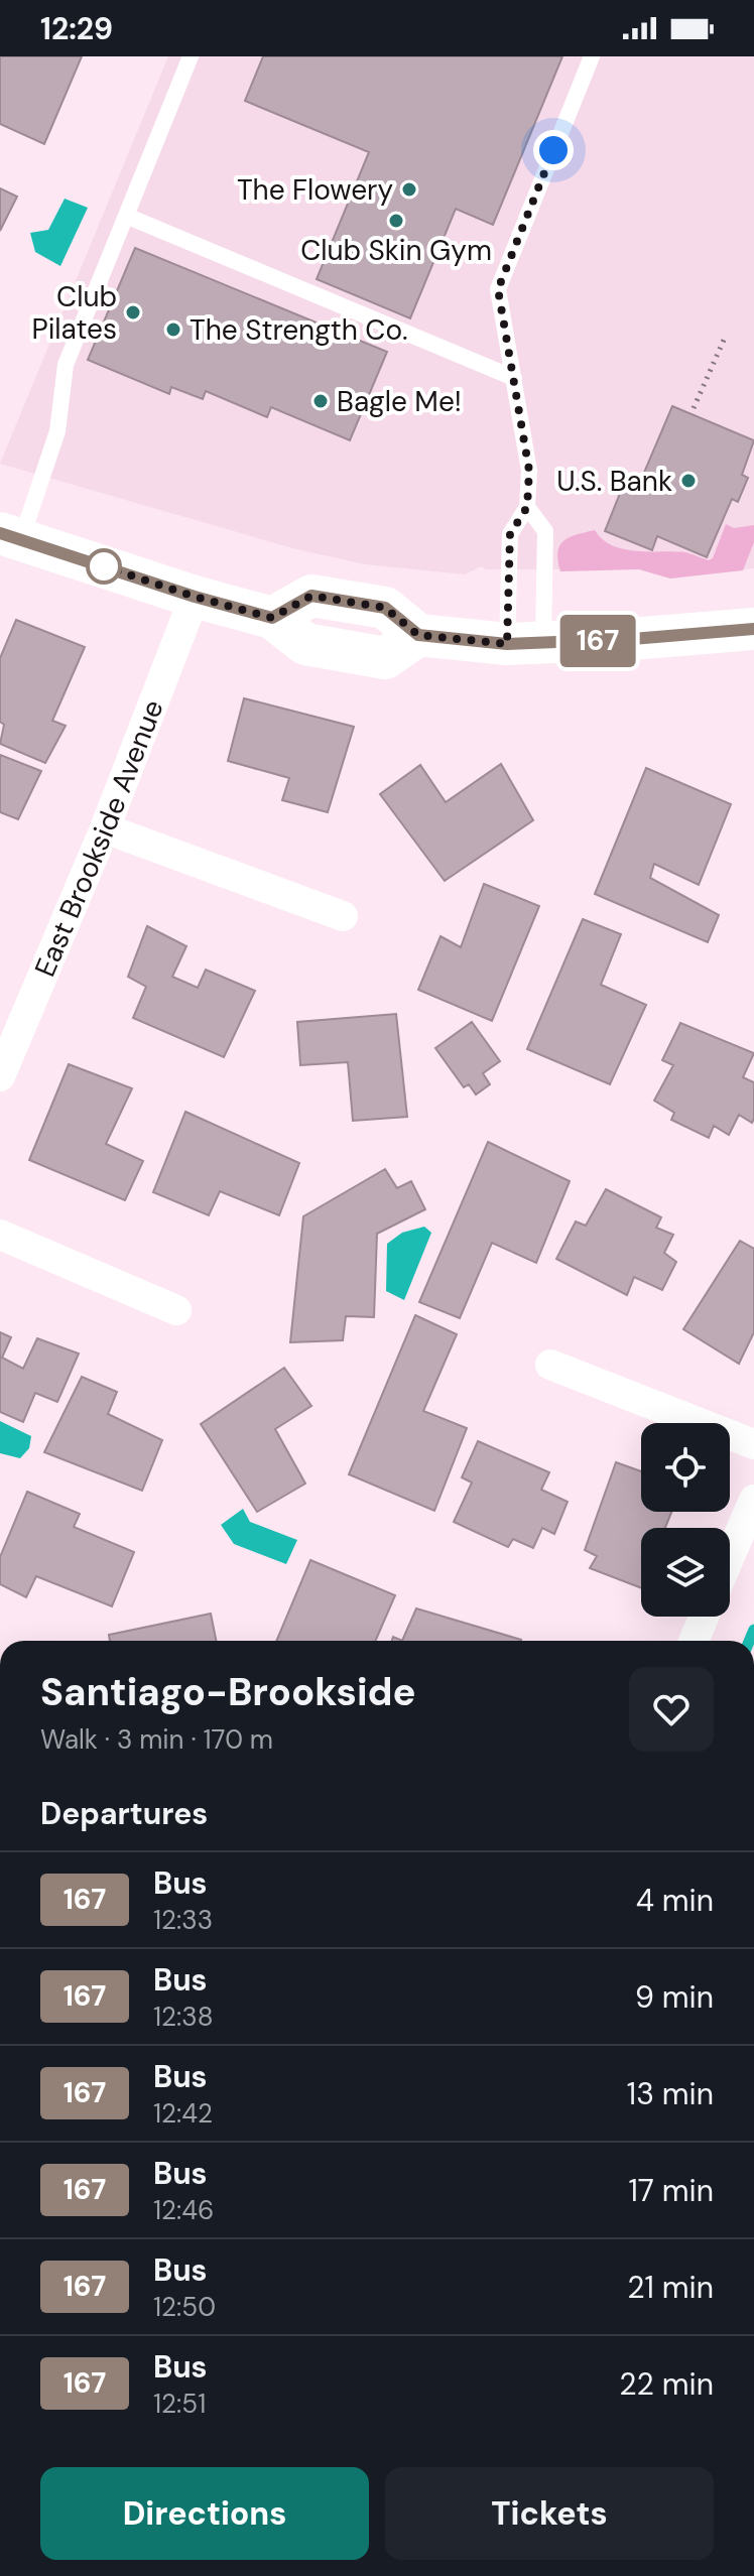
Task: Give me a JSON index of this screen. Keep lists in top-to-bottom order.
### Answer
{
  "streets": {
    "street": ["East Brookside Avenue"]
  },
  "places": [
    "The Flowery",
    "Club Skin Gym",
    "Club Pilates",
    "The Strength Co.",
    "Bagle Me!",
    "U.S. Bank"
  ],
  "lines": ["bus line 167"],
  "page": {
    "status": "12:29",
    "on_map": "167",
    "heading": [
      ["Santiago-Brookside", "Walk · 3 min · 170 m"],
      "Departures"
    ],
    "list": [
      {
        "mark": "167",
        "name": "Bus",
        "note": "12:33",
        "value": "4 min"
      },
      {
        "mark": "167",
        "name": "Bus",
        "note": "12:38",
        "value": "9 min"
      },
      {
        "mark": "167",
        "name": "Bus",
        "note": "12:42",
        "value": "13 min"
      },
      {
        "mark": "167",
        "name": "Bus",
        "note": "12:46",
        "value": "17 min"
      },
      {
        "mark": "167",
        "name": "Bus",
        "note": "12:50",
        "value": "21 min"
      },
      {
        "mark": "167",
        "name": "Bus",
        "note": "12:51",
        "value": "22 min"
      }
    ],
    "buttons": ["Directions", "Tickets"]
  }
}
